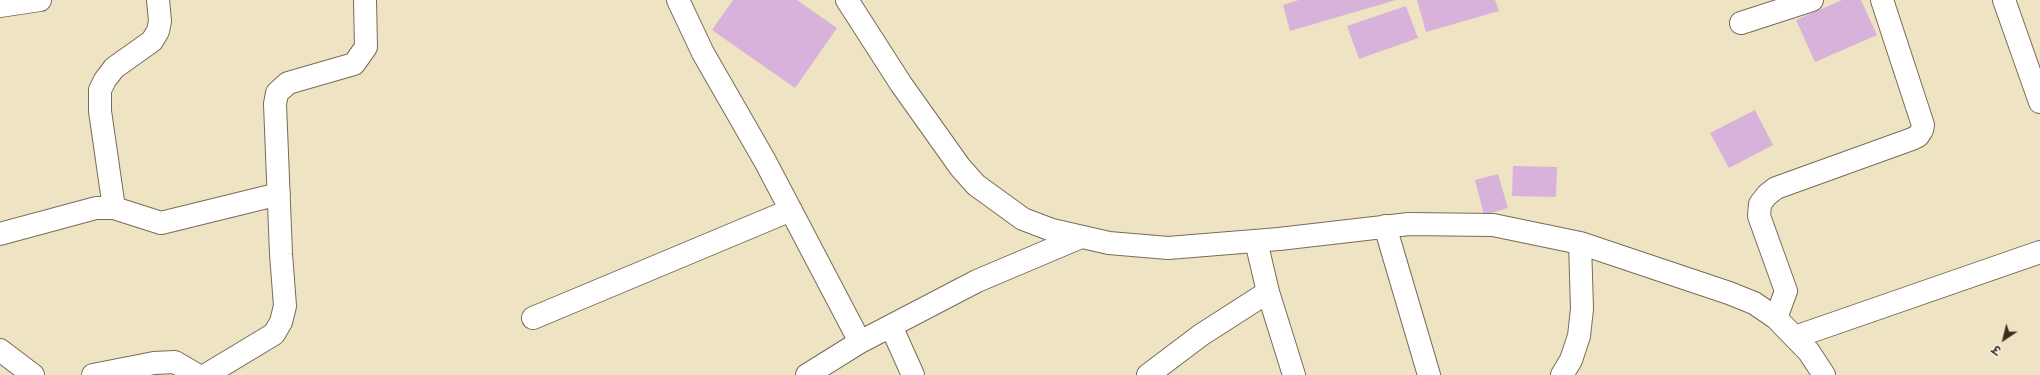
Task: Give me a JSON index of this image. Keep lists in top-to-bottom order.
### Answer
{
  "north": "bottom left"
}
